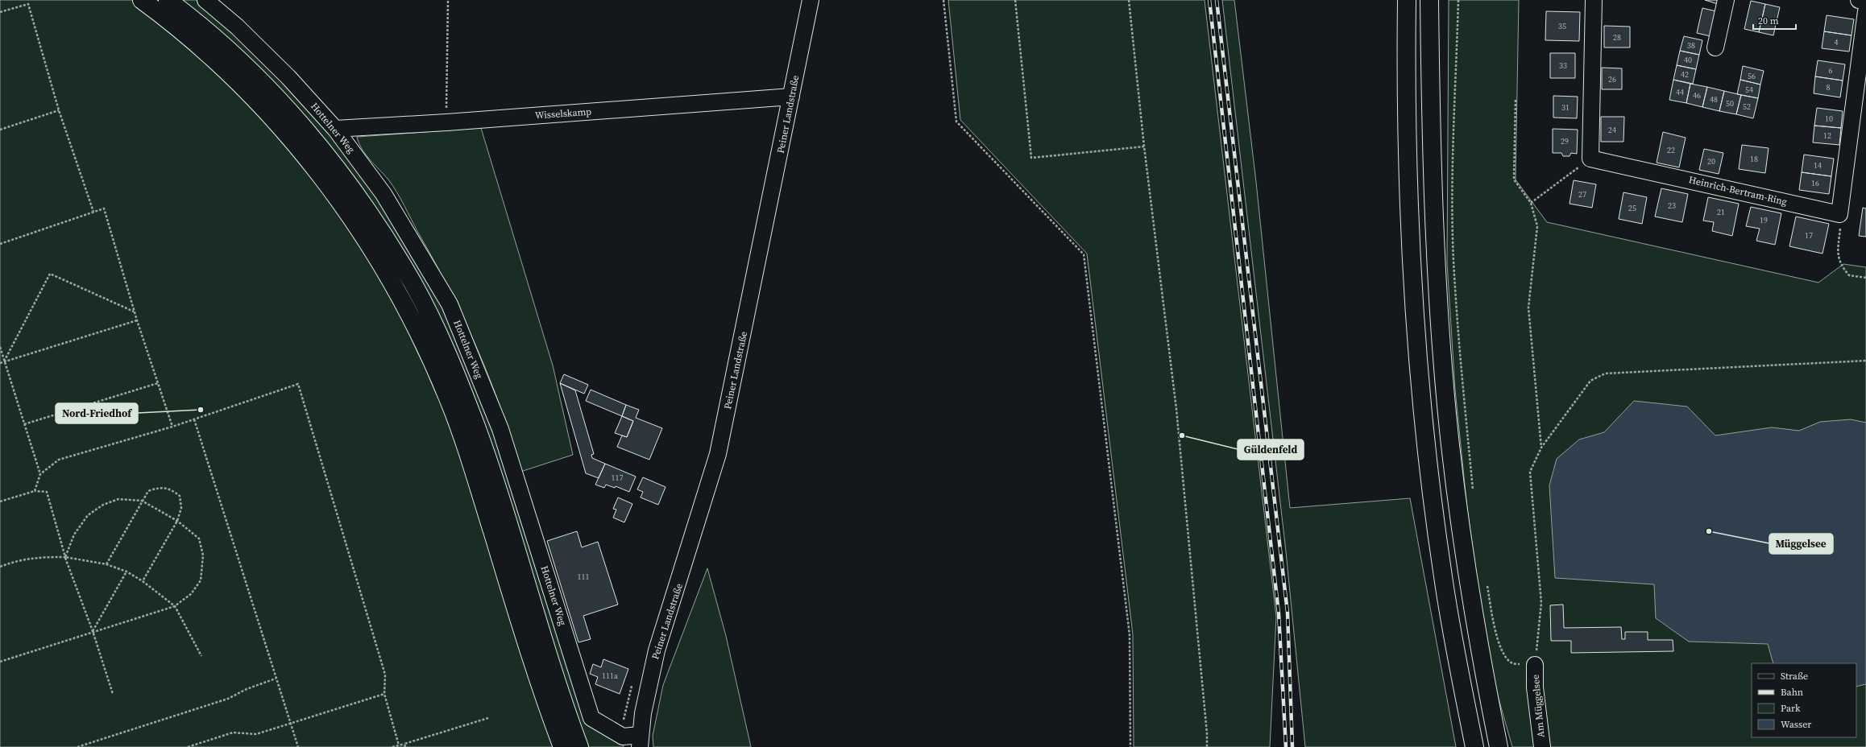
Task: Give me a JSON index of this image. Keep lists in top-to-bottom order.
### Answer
{
  "streets": {
    "street": [
      "Wisselskamp",
      "Peiner Landstraße",
      "Hottelner Weg",
      "Heinrich-Bertram-Ring",
      "Am Müggelsee"
    ]
  },
  "crossings": [
    ["Wisselskamp", "Peiner Landstraße"],
    ["Wisselskamp", "Hottelner Weg"],
    ["Peiner Landstraße", "Hottelner Weg"]
  ],
  "places": ["Nord-Friedhof", "Güldenfeld", "Müggelsee"],
  "house_numbers": [
    "35",
    "28",
    "4",
    "38",
    "40",
    "33",
    "6",
    "42",
    "56",
    "26",
    "8",
    "54",
    "44",
    "46",
    "48",
    "50",
    "52",
    "31",
    "10",
    "24",
    "12",
    "29",
    "22",
    "18",
    "20",
    "14",
    "16",
    "27",
    "23",
    "25",
    "21",
    "19",
    "17",
    "117",
    "111",
    "111a"
  ],
  "legend": [
    "Straße",
    "Bahn",
    "Park",
    "Wasser"
  ],
  "scale_bar": "20 m"
}
